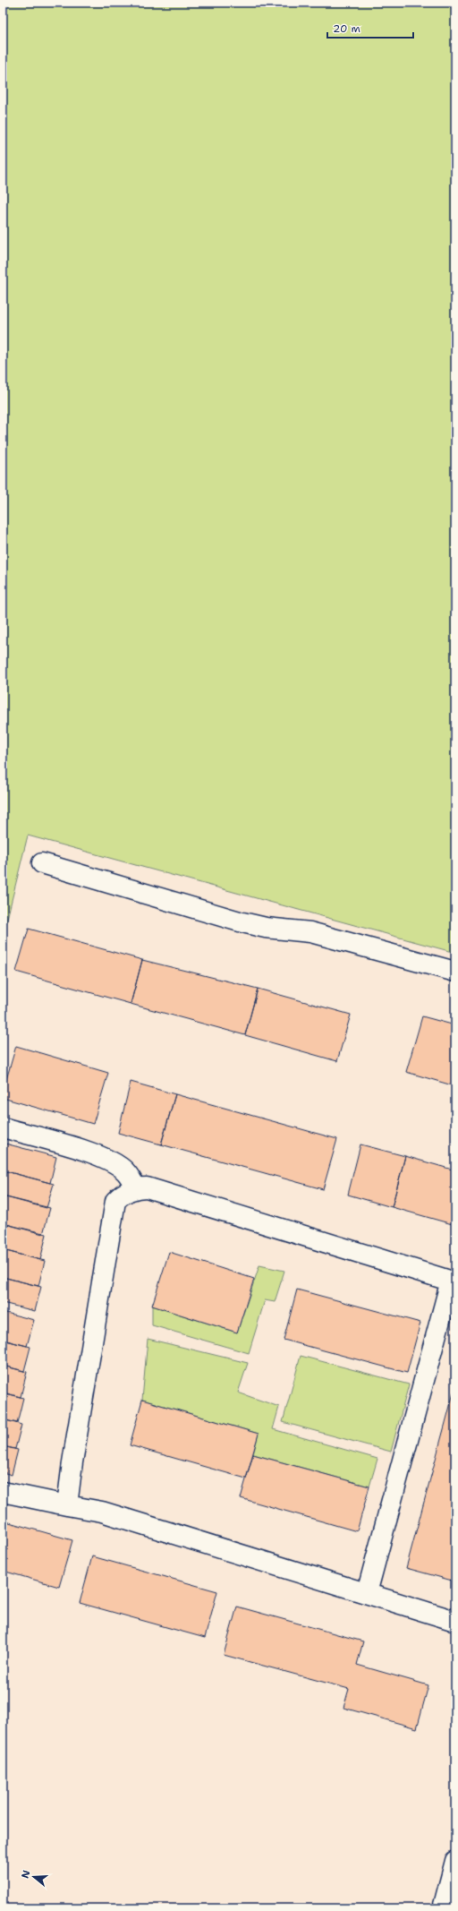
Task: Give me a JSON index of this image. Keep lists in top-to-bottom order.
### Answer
{
  "scale_bar": "20 m",
  "north": "left"
}
